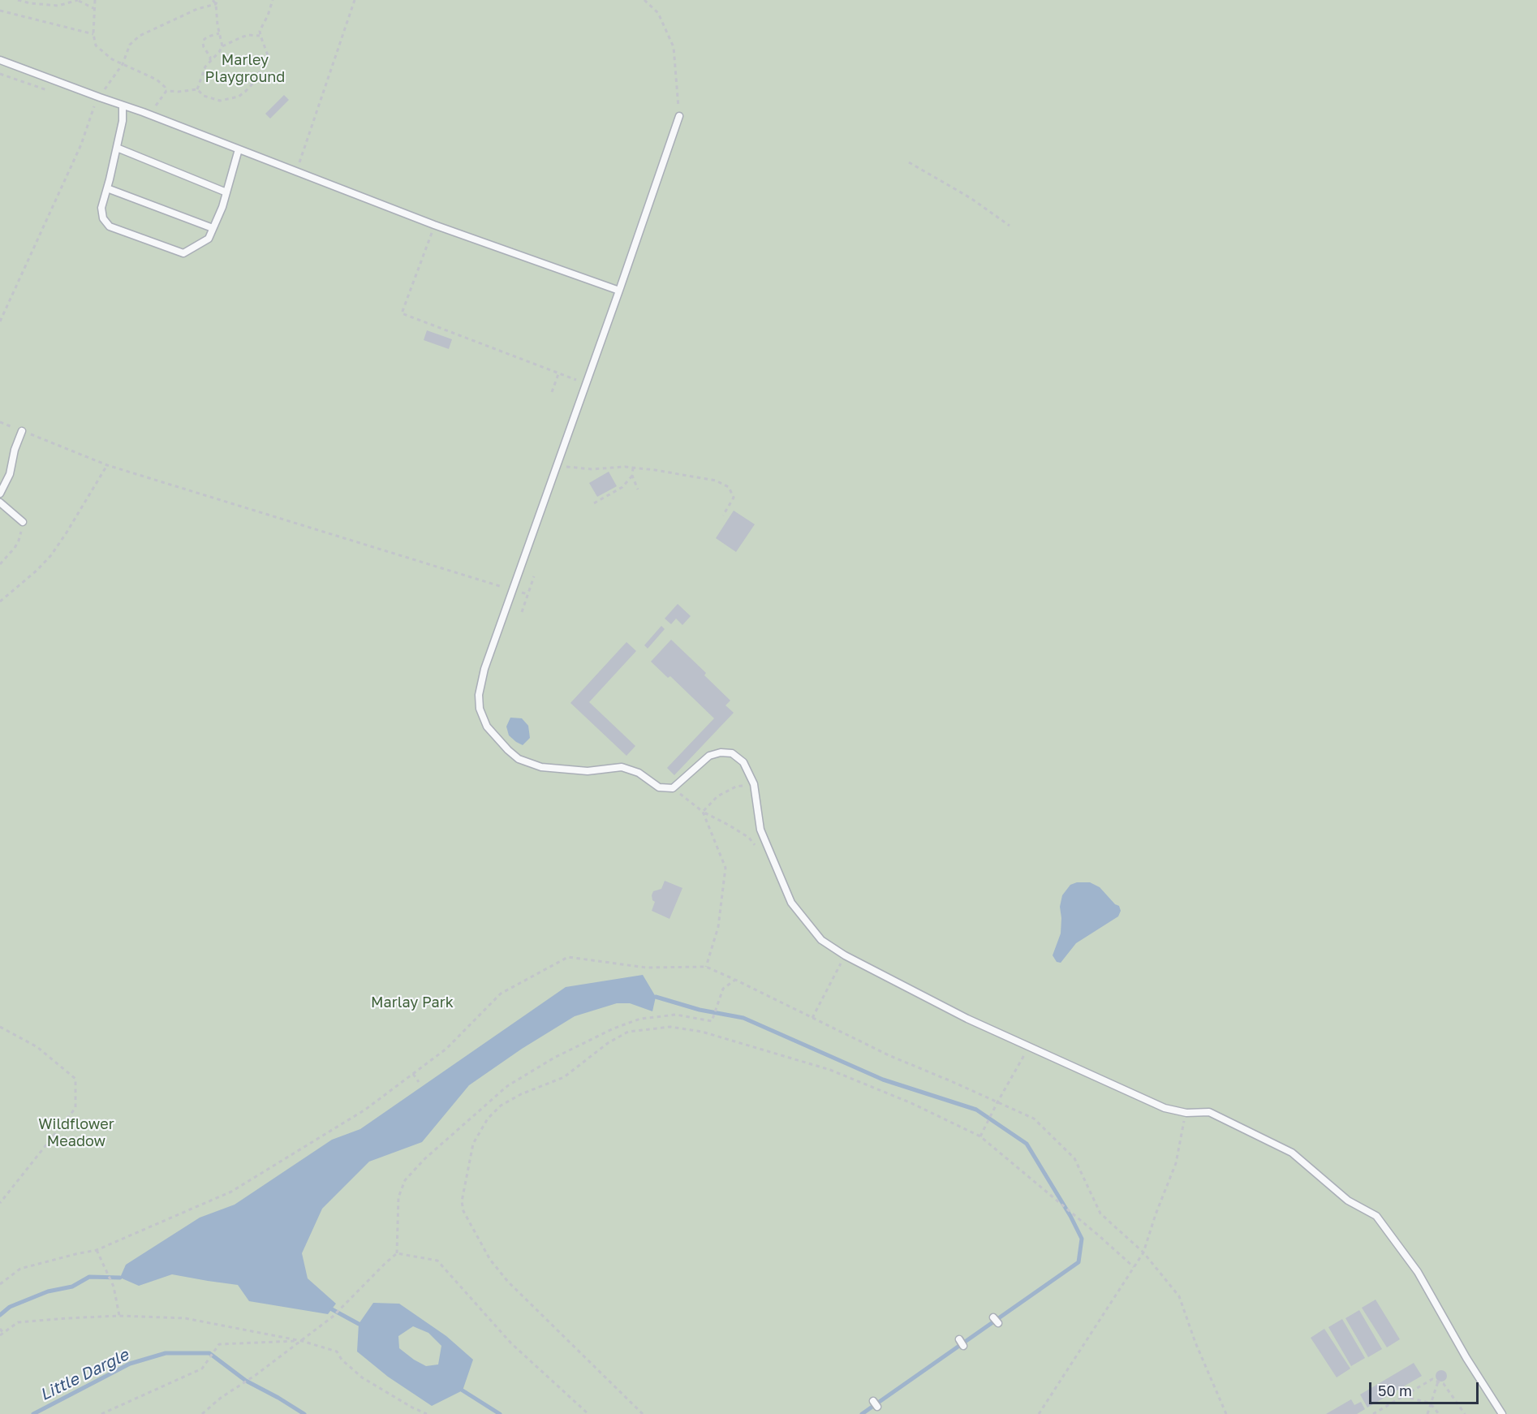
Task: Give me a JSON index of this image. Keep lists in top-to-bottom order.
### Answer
{
  "water": ["Little Dargle"],
  "parks": ["Marley Playground", "Marlay Park", "Wildflower Meadow"],
  "scale_bar": "50 m"
}
